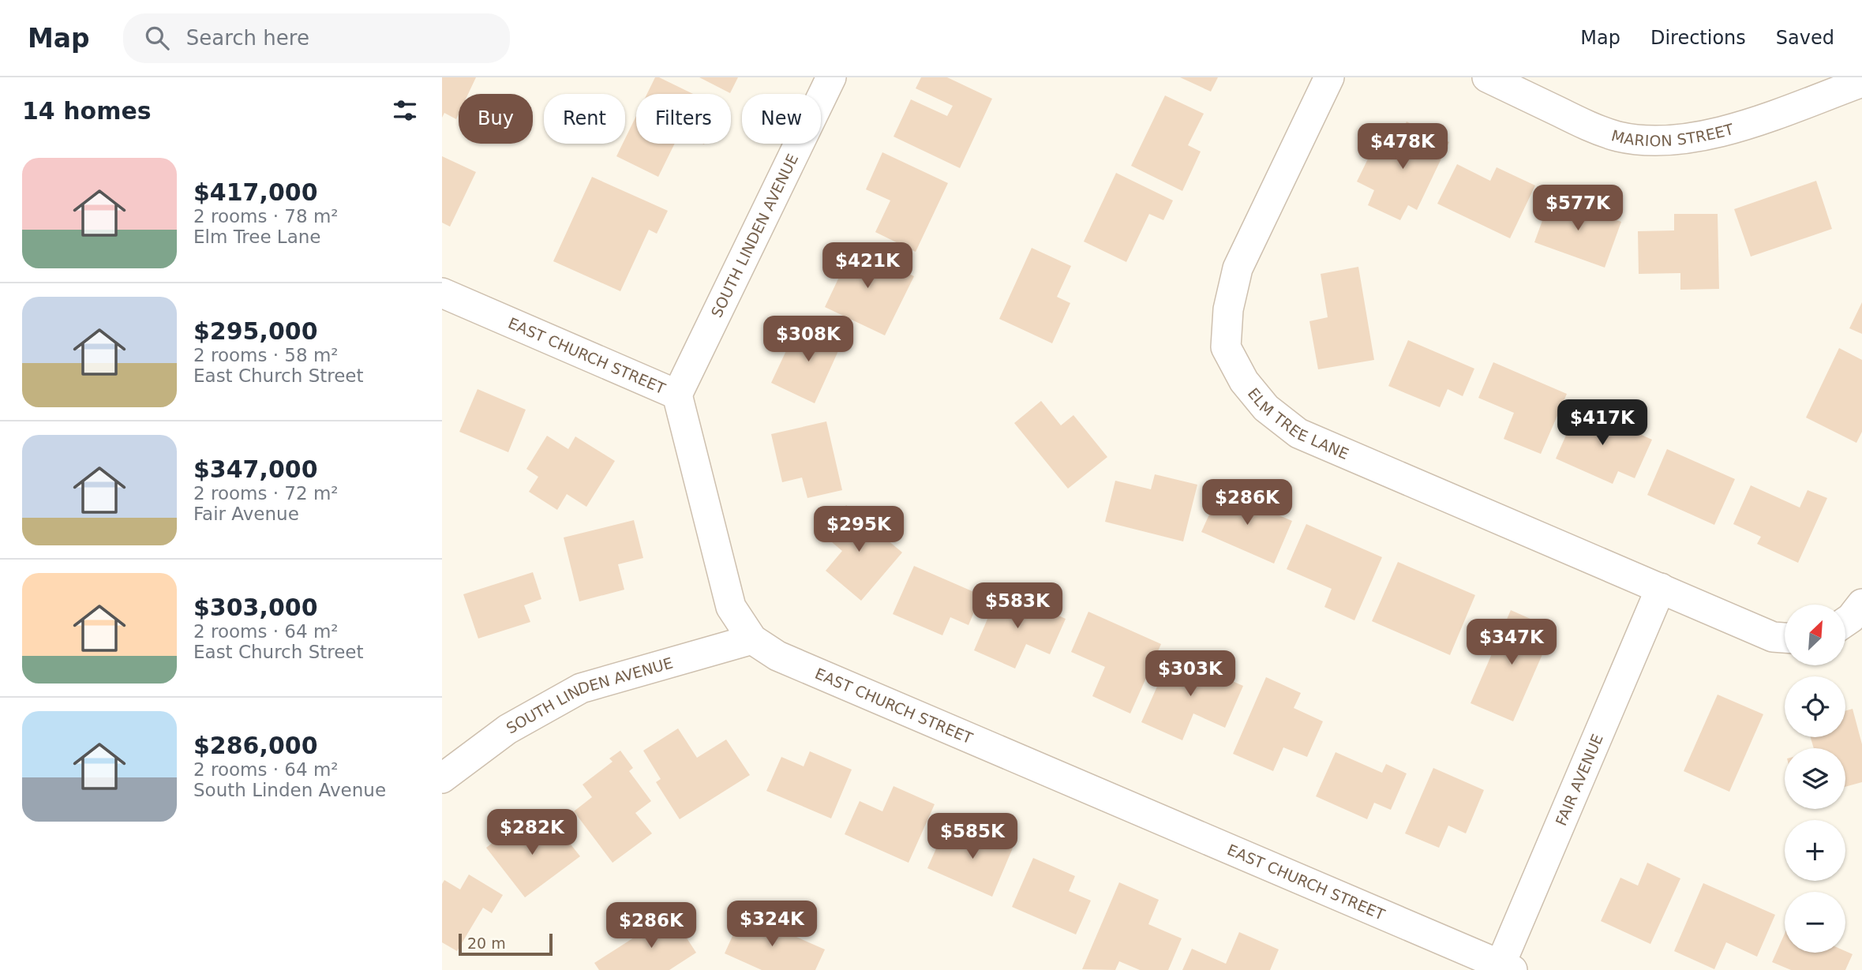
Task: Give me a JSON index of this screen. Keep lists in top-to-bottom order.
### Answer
{
  "streets": {
    "street": [
      "MARION STREET",
      "SOUTH LINDEN AVENUE",
      "EAST CHURCH STREET",
      "ELM TREE LANE",
      "FAIR AVENUE"
    ]
  },
  "crossings": [
    ["SOUTH LINDEN AVENUE", "EAST CHURCH STREET"],
    ["EAST CHURCH STREET", "FAIR AVENUE"],
    ["ELM TREE LANE", "FAIR AVENUE"]
  ],
  "scale_bar": "20 m",
  "north": "top right",
  "page": {
    "header": "Map",
    "search": "Search here",
    "nav": ["Map", "Directions", "Saved"],
    "heading": "14 homes",
    "chip": [
      "Buy",
      "Rent",
      "Filters",
      "New"
    ],
    "price": [
      "$478K",
      "$577K",
      "$421K",
      "$308K",
      "$417K",
      "$286K",
      "$295K",
      "$583K",
      "$347K",
      "$303K",
      "$282K",
      "$585K",
      "$324K",
      "$286K"
    ],
    "list": [
      {
        "name": "$417,000",
        "note": "2 rooms · 78 m² · Elm Tree Lane"
      },
      {
        "name": "$295,000",
        "note": "2 rooms · 58 m² · East Church Street"
      },
      {
        "name": "$347,000",
        "note": "2 rooms · 72 m² · Fair Avenue"
      },
      {
        "name": "$303,000",
        "note": "2 rooms · 64 m² · East Church Street"
      },
      {
        "name": "$286,000",
        "note": "2 rooms · 64 m² · South Linden Avenue"
      }
    ],
    "map_buttons": ["+", "−"],
    "scale": "20 m"
  }
}
